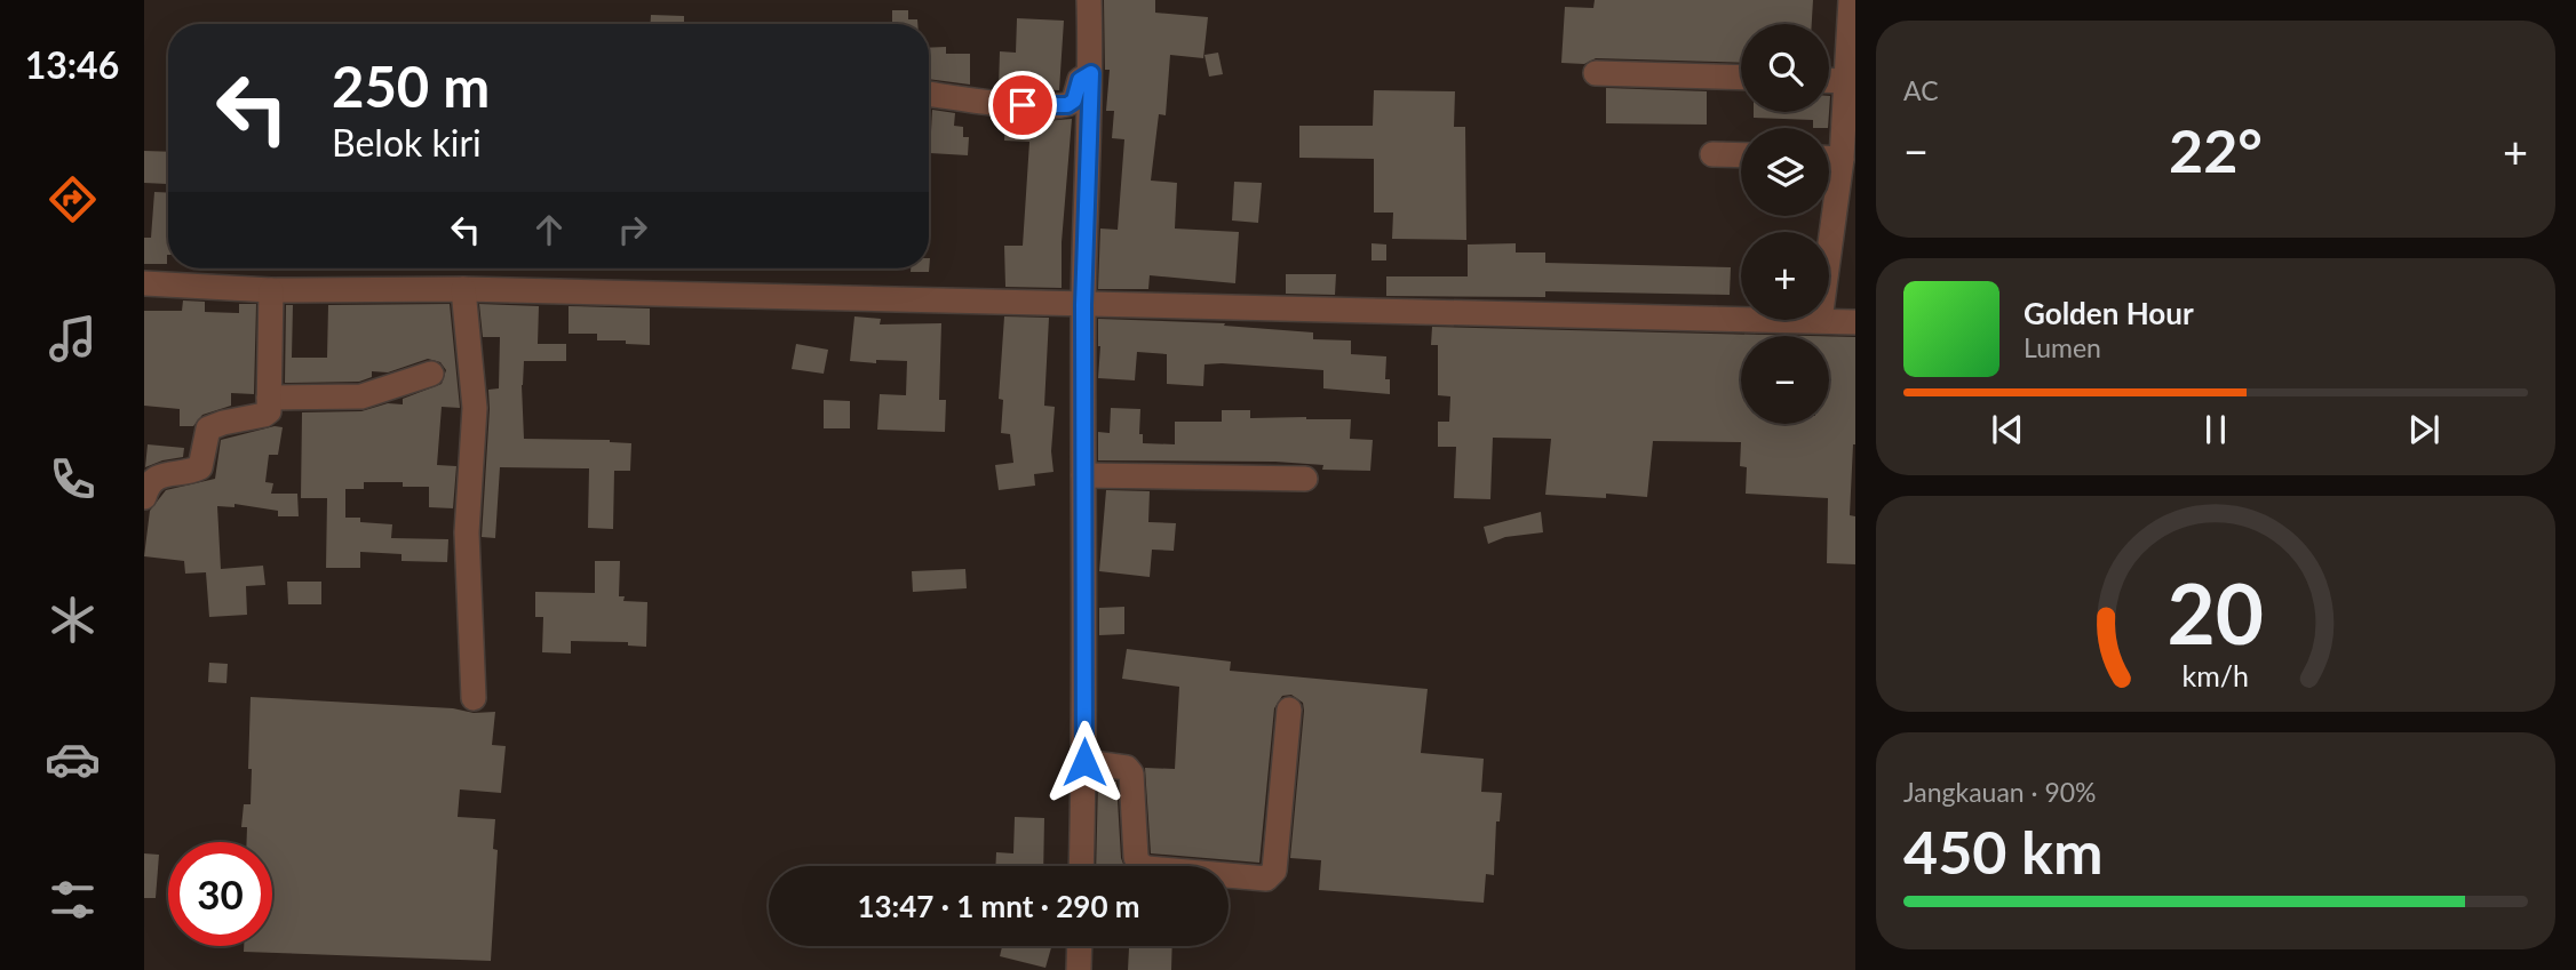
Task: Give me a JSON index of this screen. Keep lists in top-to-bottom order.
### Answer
{
  "page": {
    "tabs": "13:46",
    "tile": [
      "AC",
      ["Jangkauan · 90%", "450 km"]
    ],
    "map_buttons": ["+", "−"],
    "turn": ["250 m", "Belok kiri"],
    "heat": ["−", "22°", "+"],
    "song": ["Golden Hour", "Lumen"],
    "limit": "30",
    "trip": "13:47 · 1 mnt · 290 m",
    "gauge": ["20", "km/h"]
  }
}
